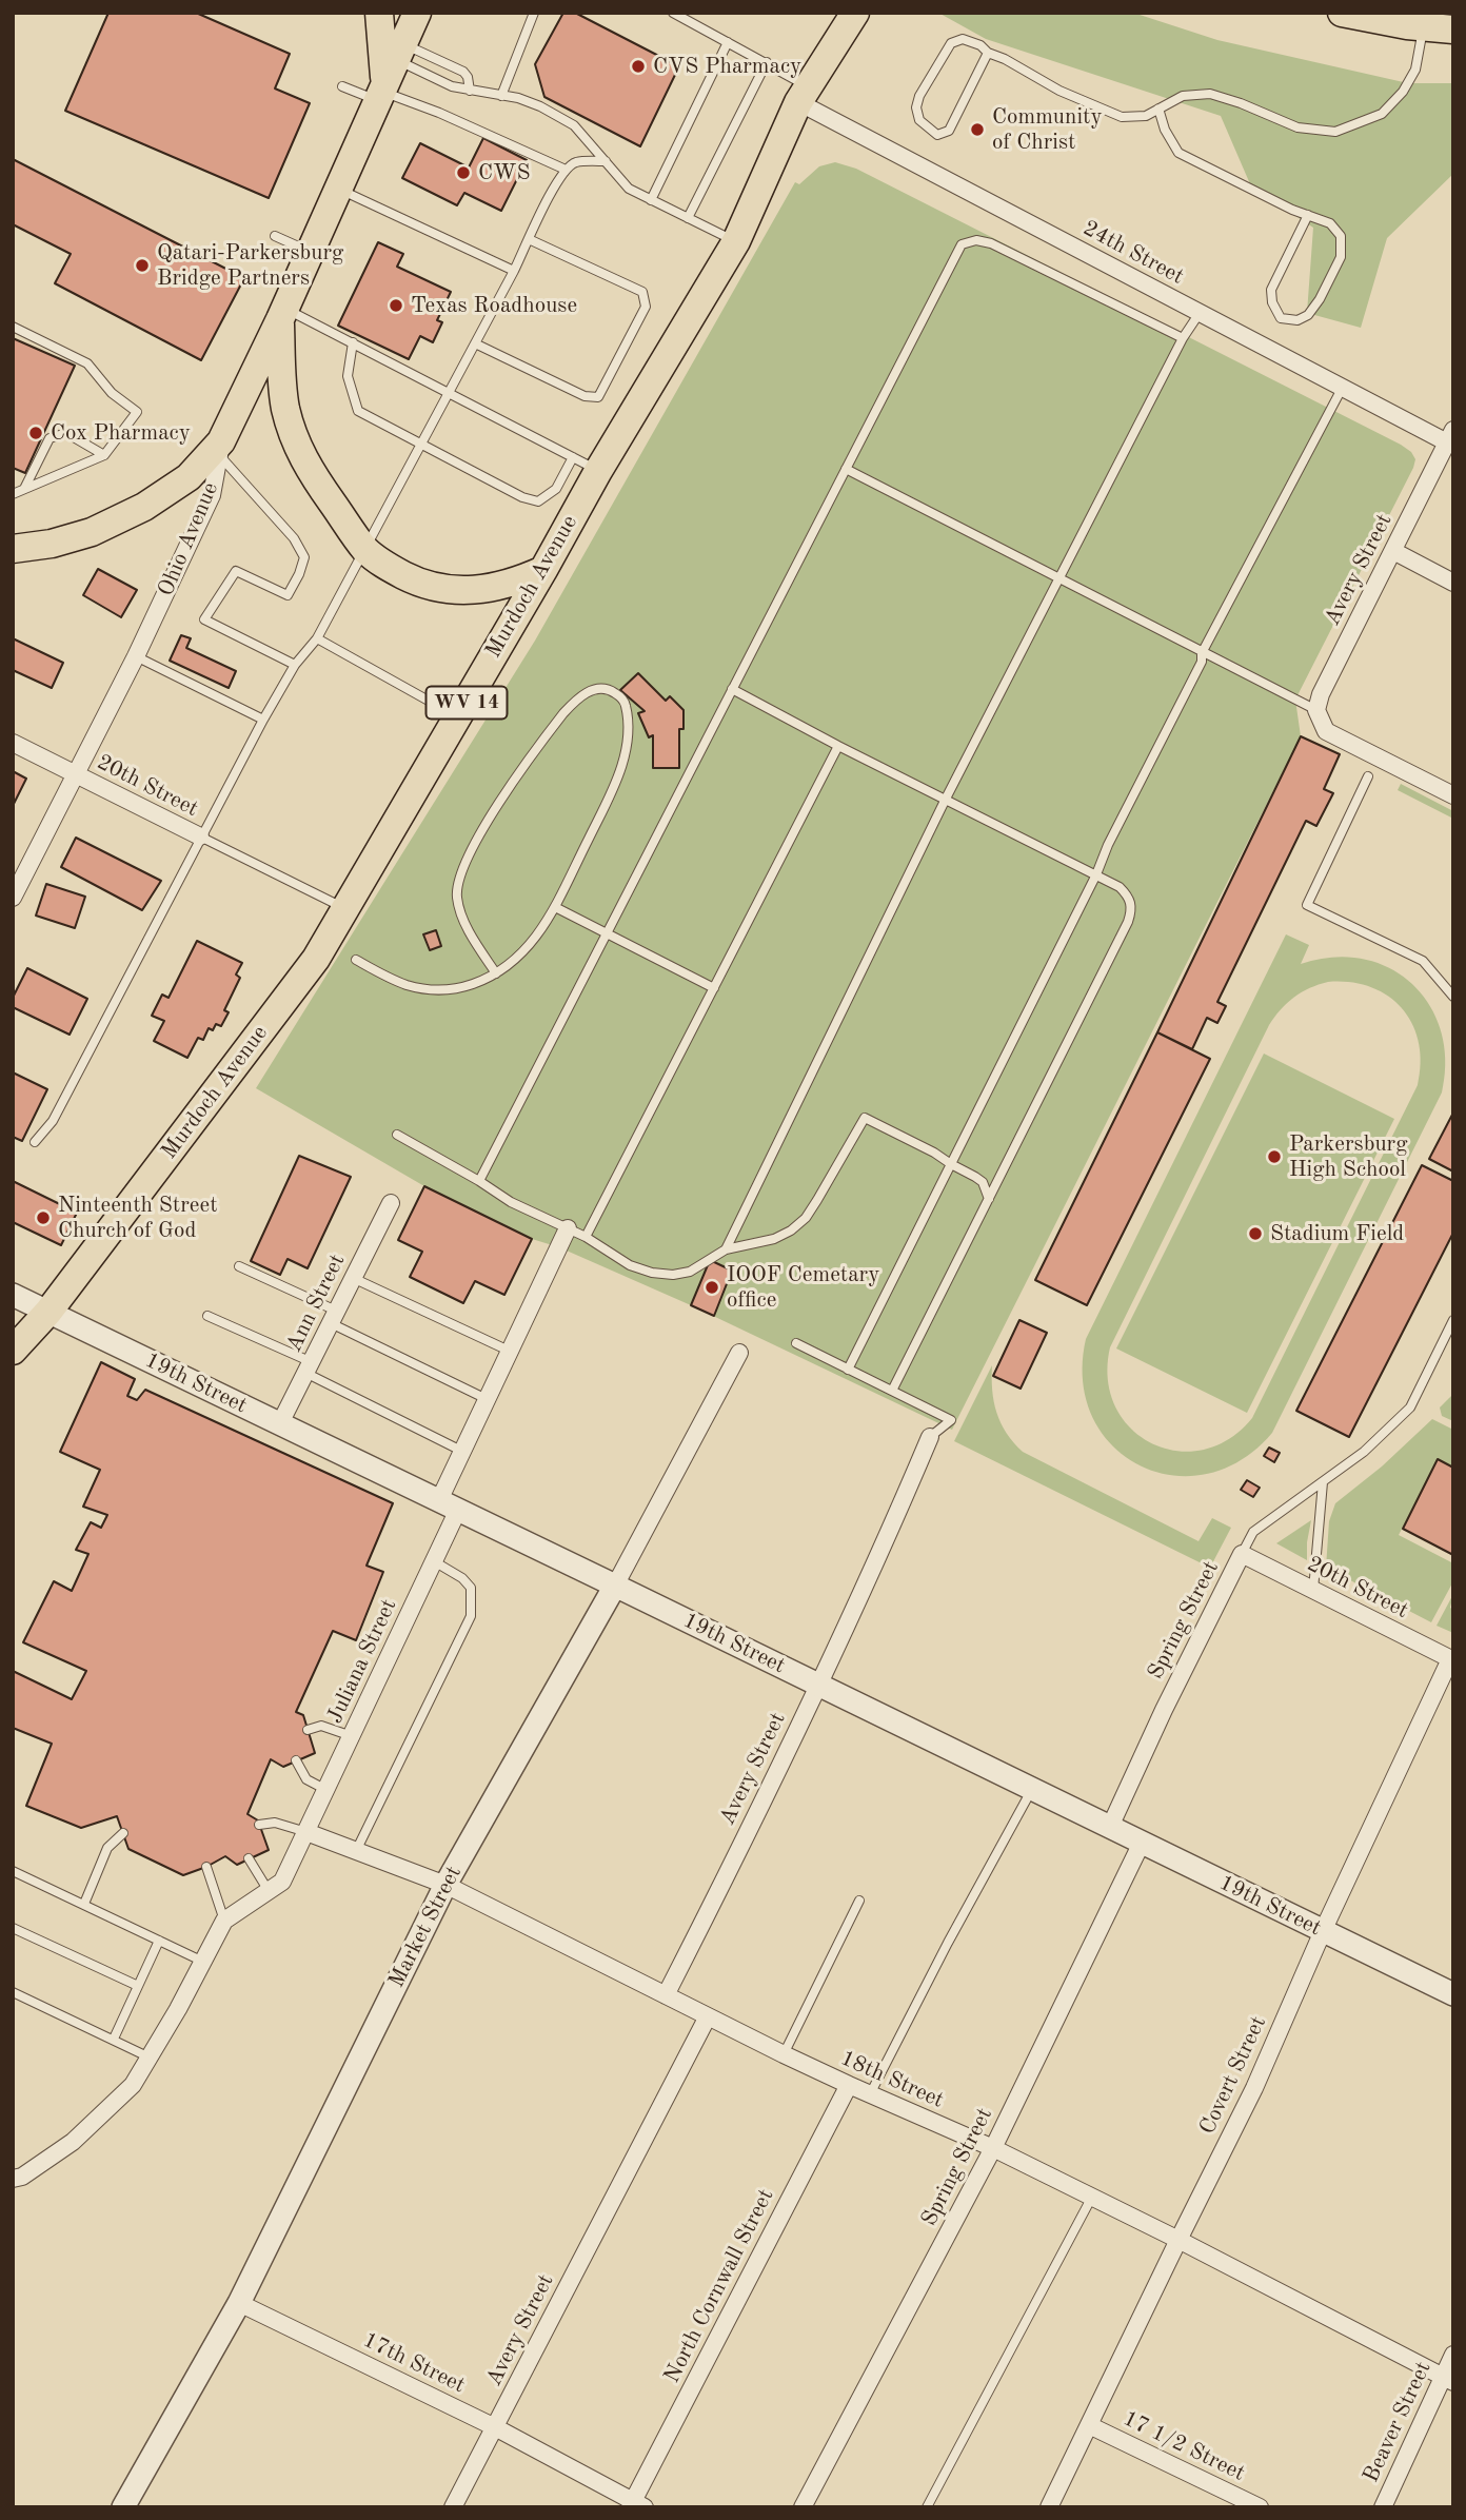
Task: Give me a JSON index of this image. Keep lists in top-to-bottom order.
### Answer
{
  "streets": {
    "main road": ["Ohio Avenue", "Murdoch Avenue", "WV 14"],
    "street": [
      "24th Street",
      "Avery Street",
      "20th Street",
      "Ann Street",
      "19th Street",
      "Spring Street",
      "Juliana Street",
      "Market Street",
      "Covert Street",
      "18th Street",
      "North Cornwall Street",
      "17th Street",
      "Beaver Street",
      "17 1/2 Street"
    ]
  },
  "crossings": [
    ["24th Street", "Avery Street"],
    ["24th Street", "Murdoch Avenue"],
    ["Ohio Avenue", "20th Street"],
    ["Avery Street", "19th Street"],
    ["Avery Street", "18th Street"],
    ["Avery Street", "17th Street"],
    ["Murdoch Avenue", "19th Street"],
    ["20th Street", "Spring Street"],
    ["20th Street", "Covert Street"],
    ["Ann Street", "19th Street"],
    ["19th Street", "Spring Street"],
    ["19th Street", "Juliana Street"],
    ["19th Street", "Market Street"],
    ["19th Street", "Covert Street"],
    ["Spring Street", "18th Street"],
    ["Juliana Street", "18th Street"],
    ["Market Street", "18th Street"],
    ["Market Street", "17th Street"],
    ["Covert Street", "18th Street"],
    ["Covert Street", "17 1/2 Street"],
    ["18th Street", "North Cornwall Street"],
    ["18th Street", "Beaver Street"],
    ["North Cornwall Street", "17th Street"]
  ],
  "places": [
    "CVS Pharmacy",
    "Community of Christ",
    "CWS",
    "Qatari-Parkersburg Bridge Partners",
    "Texas Roadhouse",
    "Cox Pharmacy",
    "Parkersburg High School",
    "Ninteenth Street Church of God",
    "Stadium Field",
    "IOOF Cemetary office"
  ]
}
